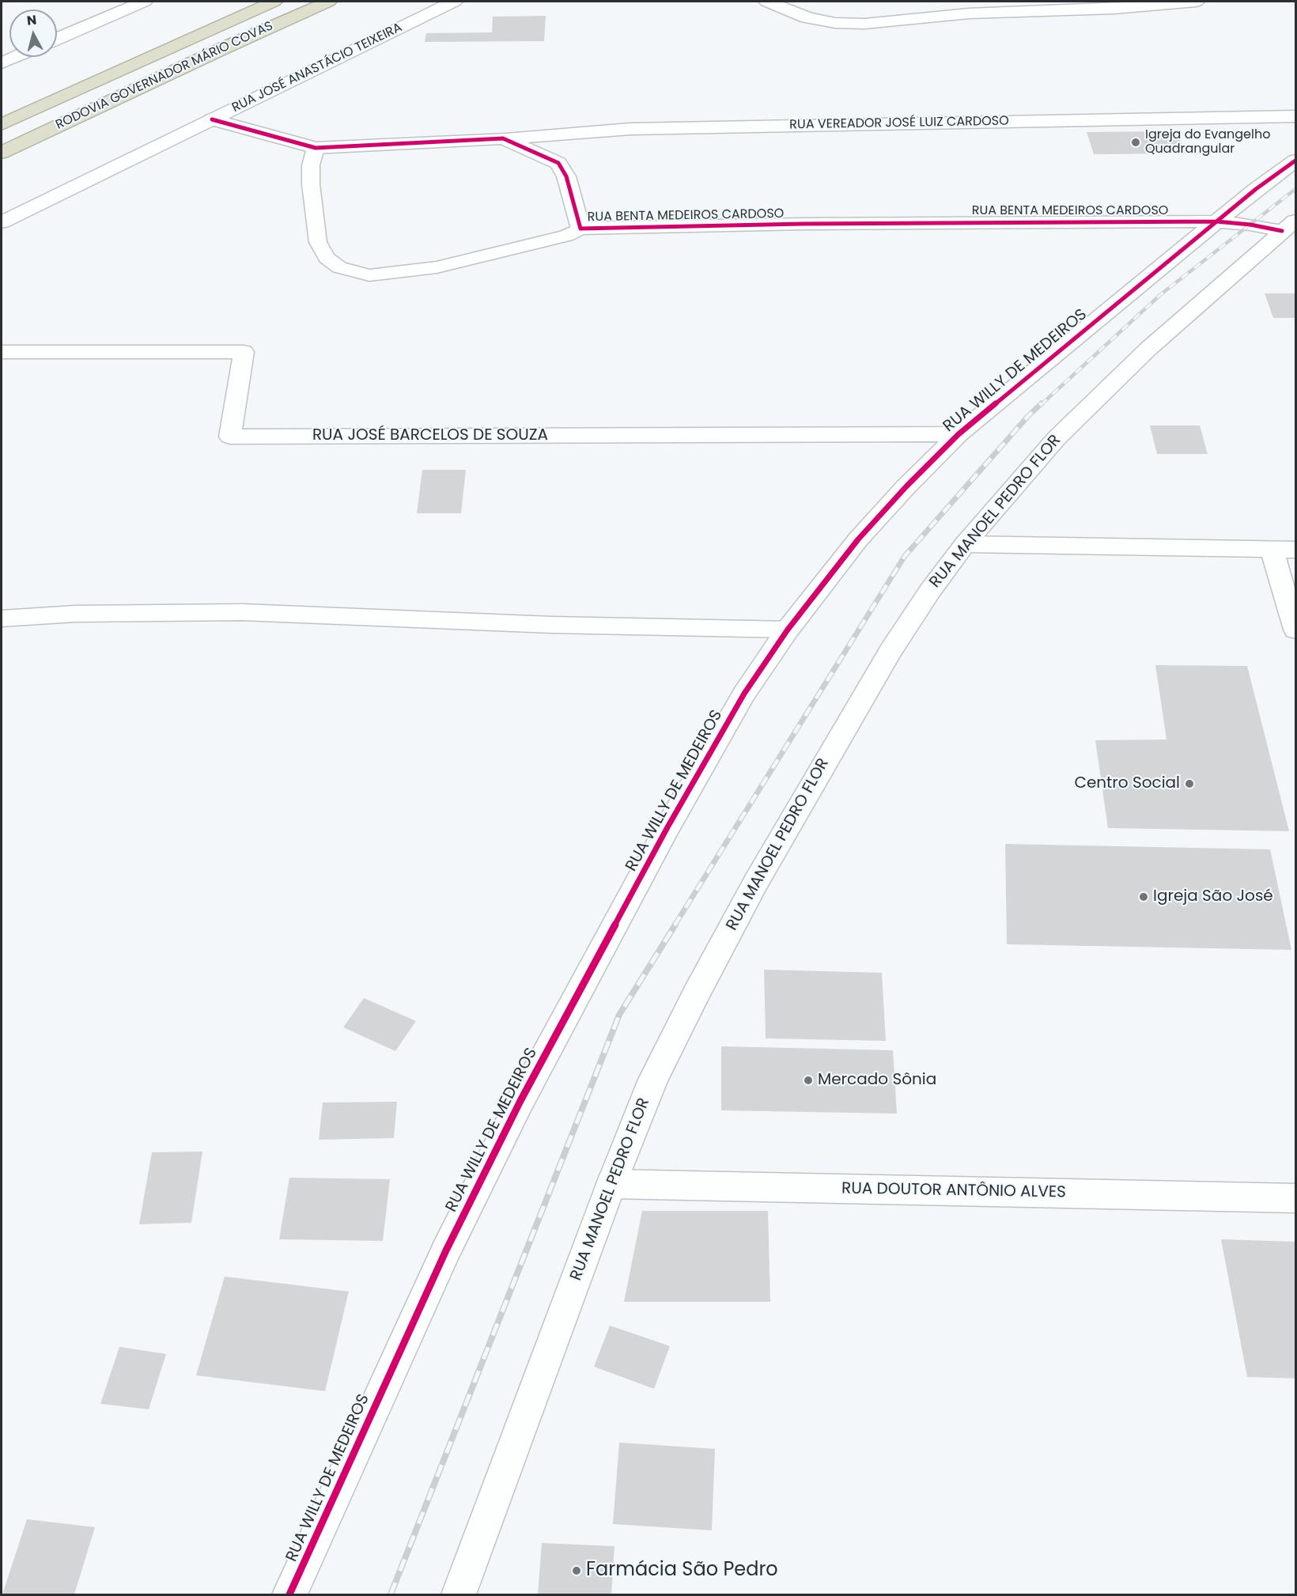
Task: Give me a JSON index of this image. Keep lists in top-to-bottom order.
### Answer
{
  "streets": {
    "highway": ["RODOVIA GOVERNADOR MÁRIO COVAS"],
    "street": [
      "RUA JOSÉ ANASTÁCIO TEIXEIRA",
      "RUA VEREADOR JOSÉ LUIZ CARDOSO",
      "RUA BENTA MEDEIROS CARDOSO",
      "RUA WILLY DE MEDEIROS",
      "RUA JOSÉ BARCELOS DE SOUZA",
      "RUA MANOEL PEDRO FLOR",
      "RUA DOUTOR ANTÔNIO ALVES"
    ]
  },
  "crossings": [
    ["RUA JOSÉ ANASTÁCIO TEIXEIRA", "RUA BENTA MEDEIROS CARDOSO"],
    ["RUA VEREADOR JOSÉ LUIZ CARDOSO", "RUA BENTA MEDEIROS CARDOSO"],
    ["RUA BENTA MEDEIROS CARDOSO", "RUA WILLY DE MEDEIROS"],
    ["RUA BENTA MEDEIROS CARDOSO", "RUA MANOEL PEDRO FLOR"],
    ["RUA WILLY DE MEDEIROS", "RUA JOSÉ BARCELOS DE SOUZA"],
    ["RUA MANOEL PEDRO FLOR", "RUA DOUTOR ANTÔNIO ALVES"]
  ],
  "places": [
    "Igreja do Evangelho Quadrangular",
    "Centro Social",
    "Igreja São José",
    "Mercado Sônia",
    "Farmácia São Pedro"
  ],
  "north": "top"
}
